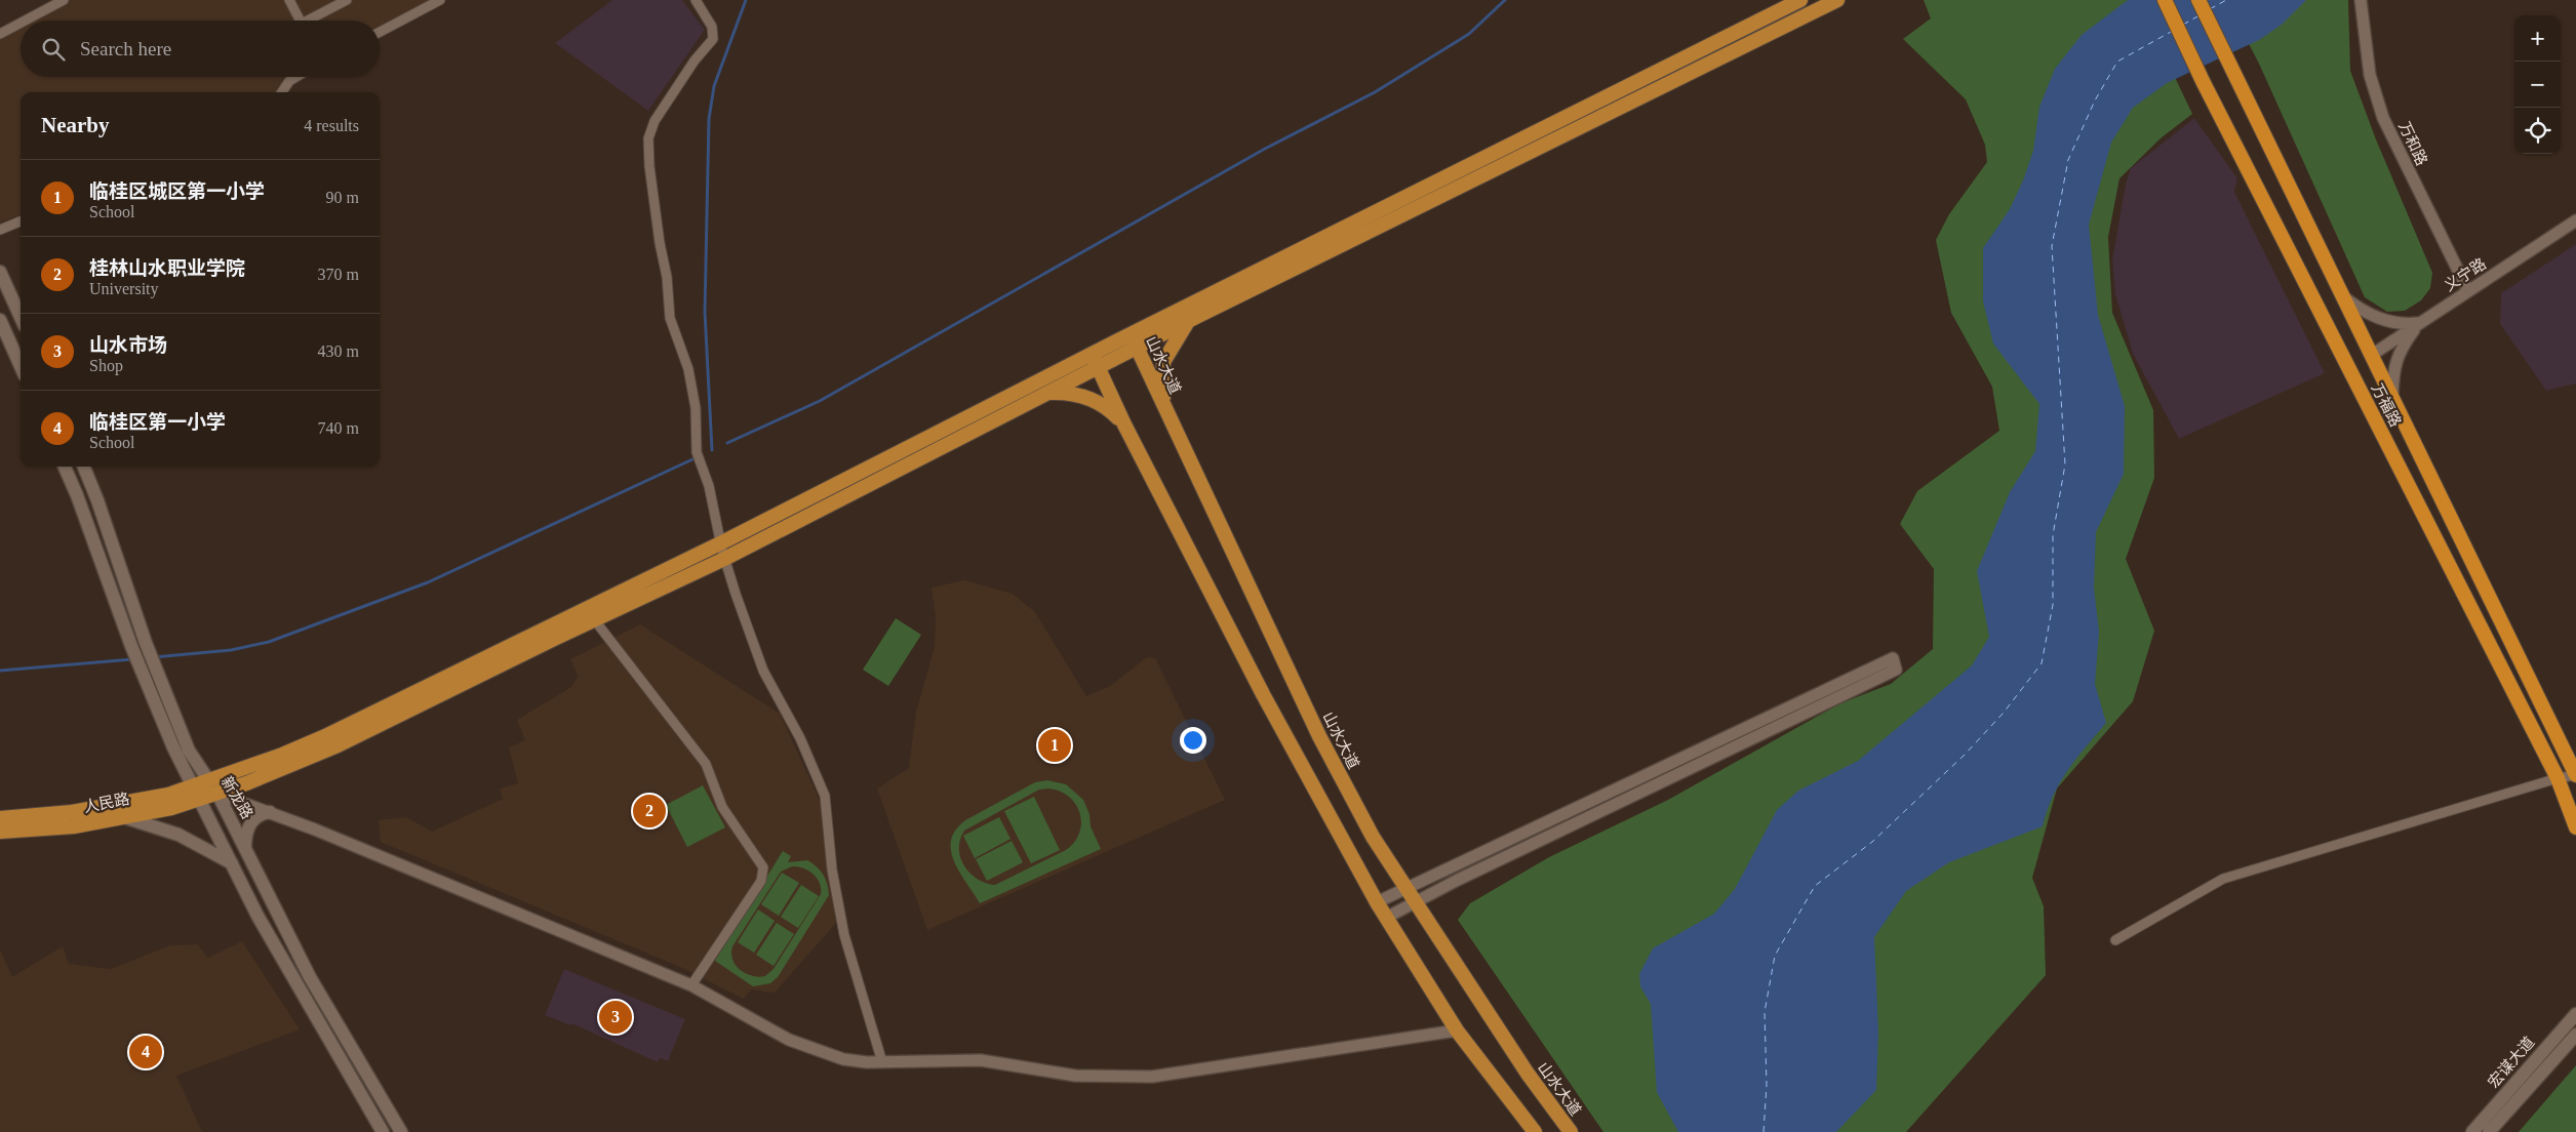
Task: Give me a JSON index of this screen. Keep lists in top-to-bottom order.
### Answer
{
  "streets": {
    "highway": ["万福路"],
    "main road": [
      "山水大道",
      "新龙路",
      "人民路",
      "宏谋大道"
    ],
    "street": ["万和路", "义宁路"]
  },
  "crossings": [
    ["万和路", "义宁路"],
    ["义宁路", "万福路"],
    ["新龙路", "人民路"]
  ],
  "page": {
    "map_buttons": ["+", "−"],
    "search": "Search here",
    "heading": ["Nearby", "4 results"],
    "list": [
      {
        "mark": "1",
        "name": "临桂区城区第一小学",
        "note": "School",
        "value": "90 m"
      },
      {
        "mark": "2",
        "name": "桂林山水职业学院",
        "note": "University",
        "value": "370 m"
      },
      {
        "mark": "3",
        "name": "山水市场",
        "note": "Shop",
        "value": "430 m"
      },
      {
        "mark": "4",
        "name": "临桂区第一小学",
        "note": "School",
        "value": "740 m"
      }
    ],
    "pins": [
      "1",
      "2",
      "3",
      "4"
    ]
  }
}
